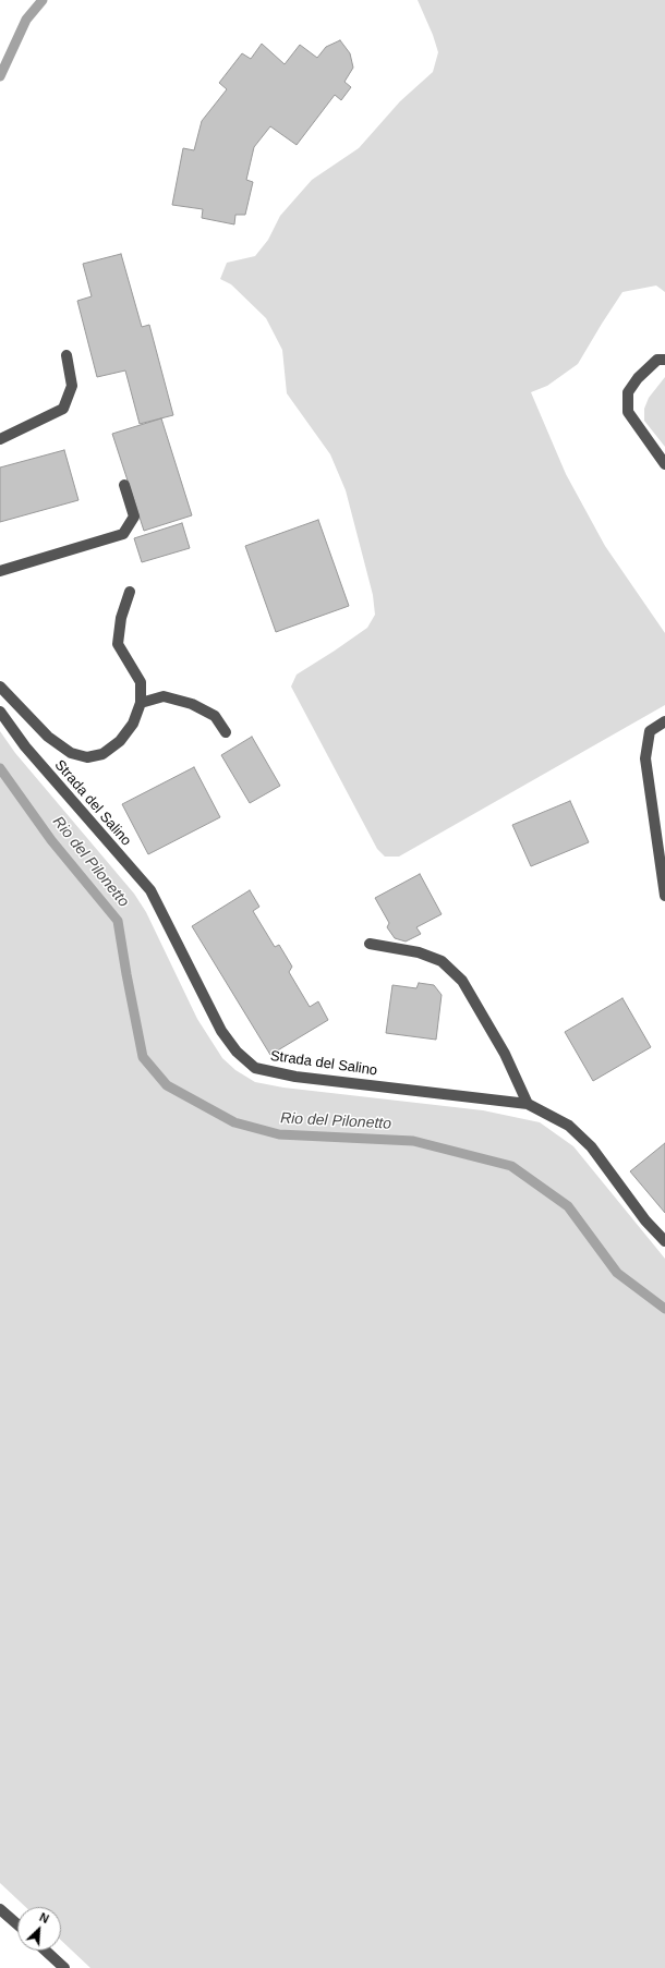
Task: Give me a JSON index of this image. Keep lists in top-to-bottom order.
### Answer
{
  "streets": {
    "street": ["Strada del Salino"]
  },
  "water": ["Rio del Pilonetto"],
  "north": "top right"
}
